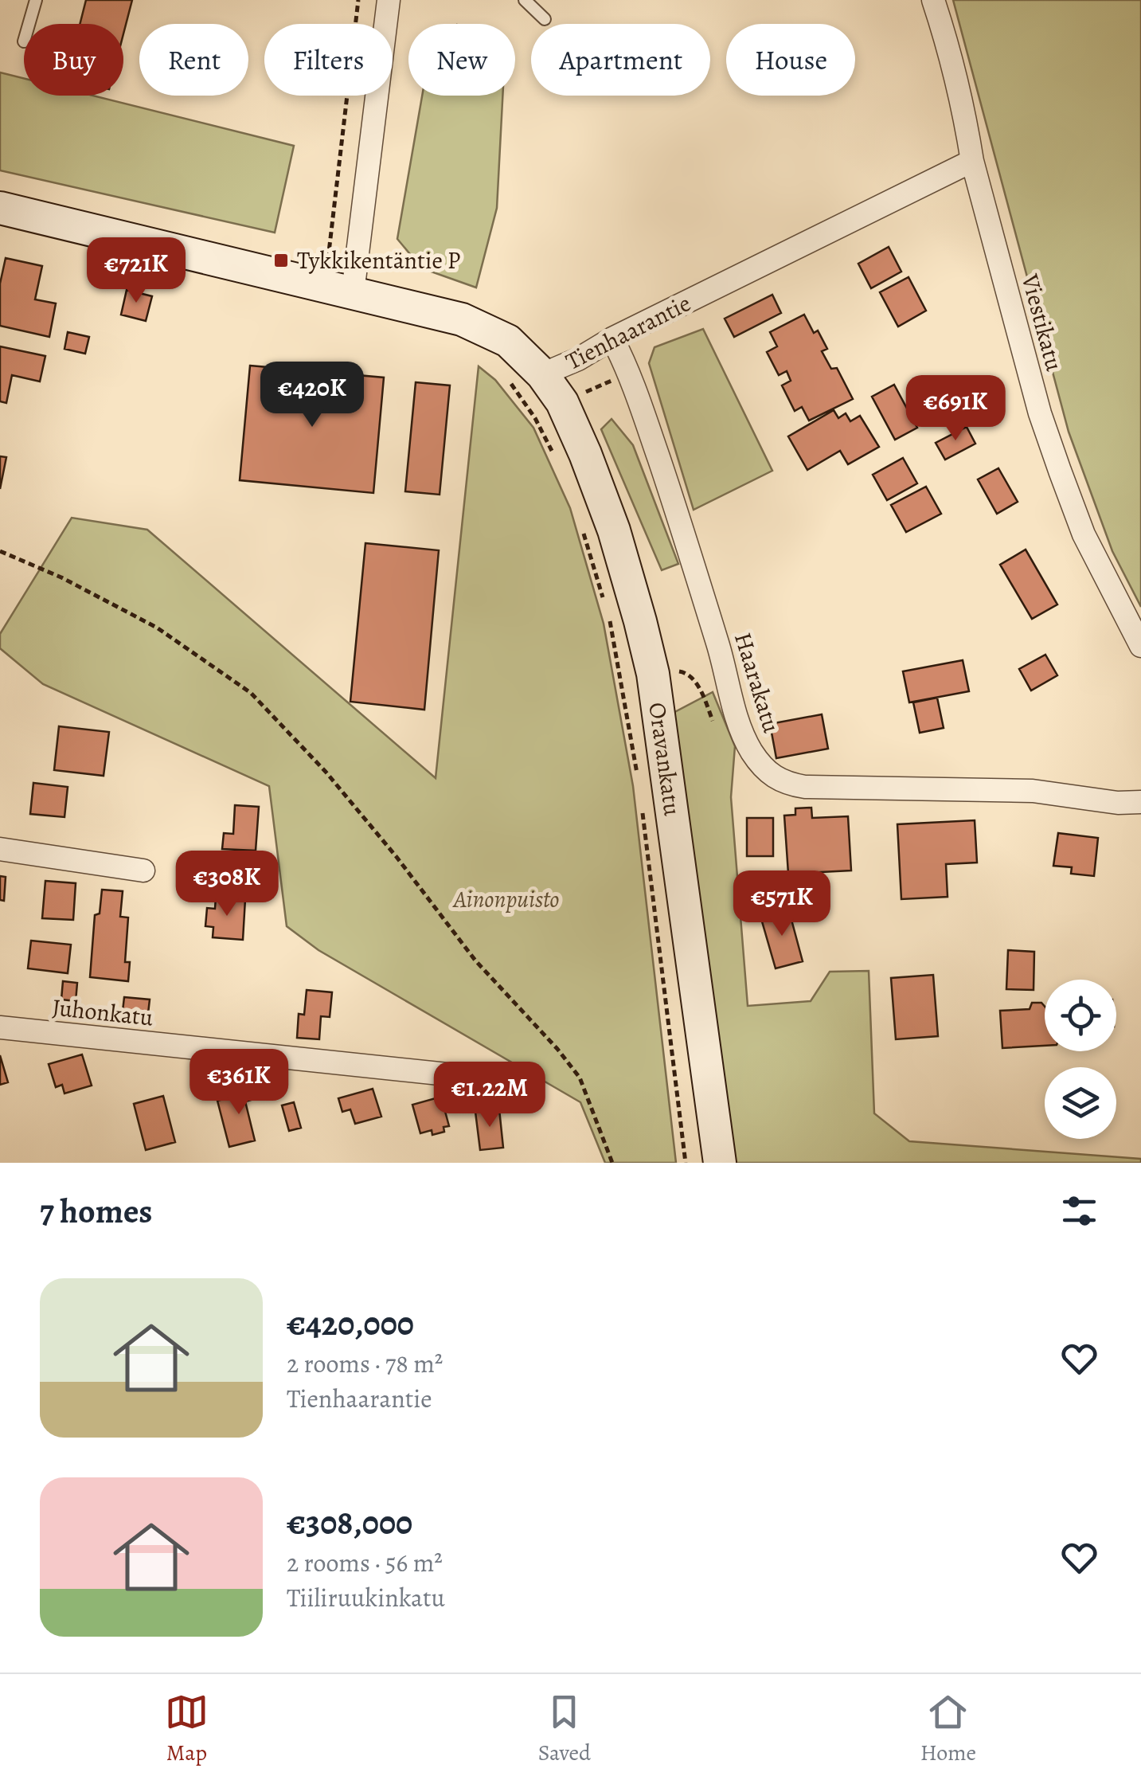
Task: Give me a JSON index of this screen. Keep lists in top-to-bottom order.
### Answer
{
  "streets": {
    "street": [
      "Viestikatu",
      "Tienhaarantie",
      "Haarakatu",
      "Oravankatu",
      "Juhonkatu"
    ]
  },
  "crossings": [
    ["Viestikatu", "Tienhaarantie"],
    ["Tienhaarantie", "Haarakatu"],
    ["Tienhaarantie", "Oravankatu"]
  ],
  "parks": ["Ainonpuisto"],
  "places": {
    "transit": ["Tykkikentäntie P"]
  },
  "page": {
    "chip": [
      "Buy",
      "Rent",
      "Filters",
      "New",
      "Apartment",
      "House"
    ],
    "price": [
      "€721K",
      "€420K",
      "€691K",
      "€308K",
      "€571K",
      "€361K",
      "€1.22M"
    ],
    "heading": "7 homes",
    "list": [
      {
        "name": "€420,000",
        "note": "2 rooms · 78 m² · Tienhaarantie"
      },
      {
        "name": "€308,000",
        "note": "2 rooms · 56 m² · Tiiliruukinkatu"
      }
    ],
    "tabs": ["Map", "Saved", "Home"]
  }
}
